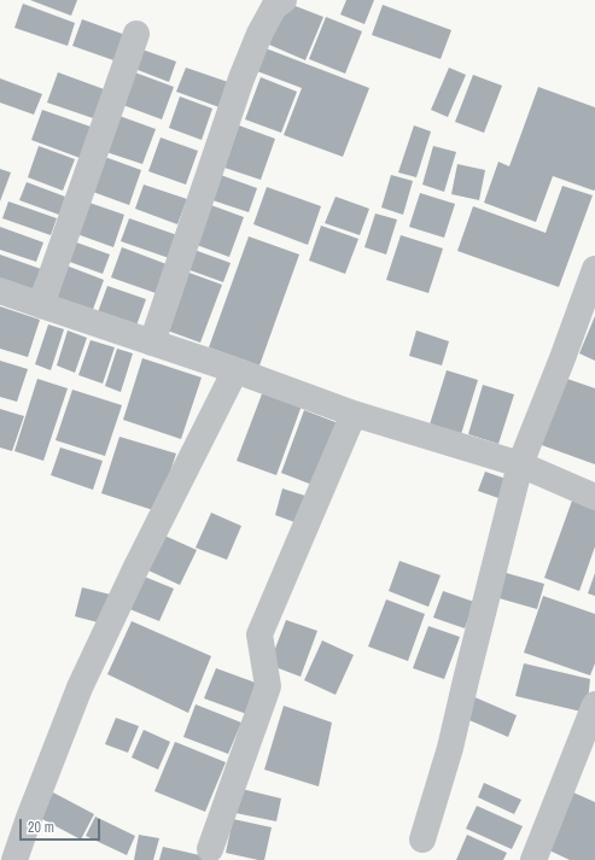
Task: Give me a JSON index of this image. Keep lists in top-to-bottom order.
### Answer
{
  "scale_bar": "20 m"
}
